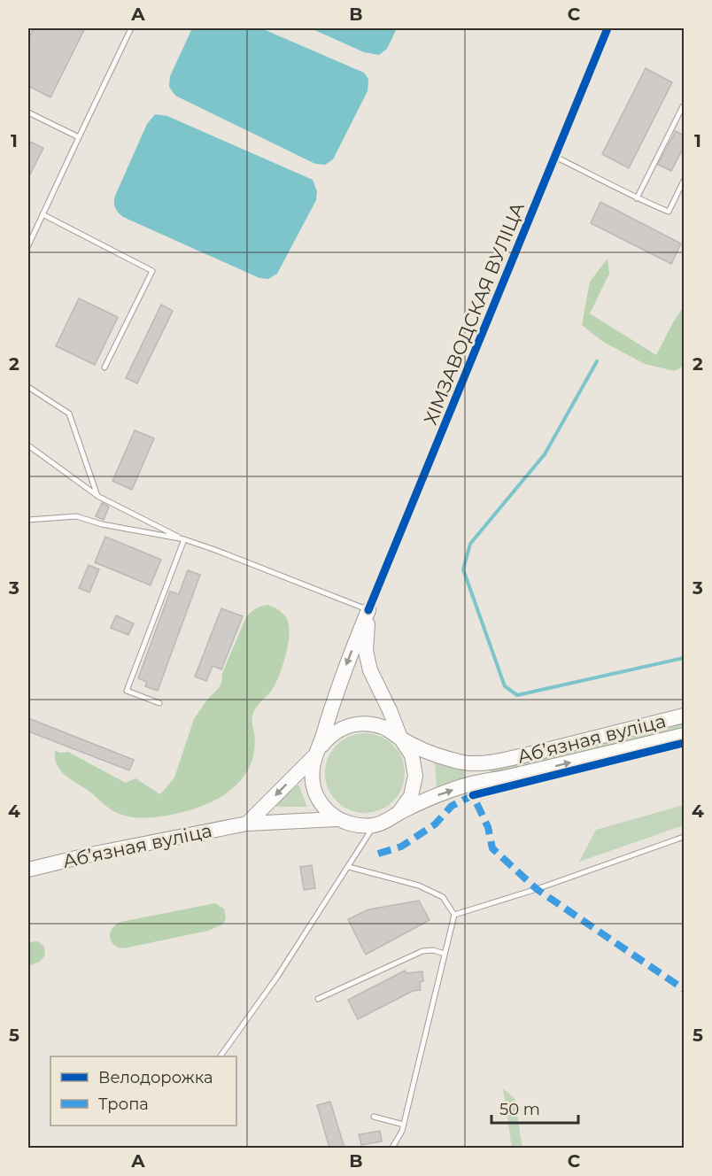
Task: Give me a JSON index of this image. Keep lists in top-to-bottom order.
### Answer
{
  "streets": {
    "main road": ["Абʼязная вуліца"],
    "street": ["ХІМЗАВОДСКАЯ ВУЛІЦА"]
  },
  "legend": ["Велодорожка", "Тропа"],
  "scale_bar": "50 m",
  "grid": {
    "columns": ["A", "B", "C"],
    "rows": [
      "1",
      "2",
      "3",
      "4",
      "5"
    ]
  }
}
